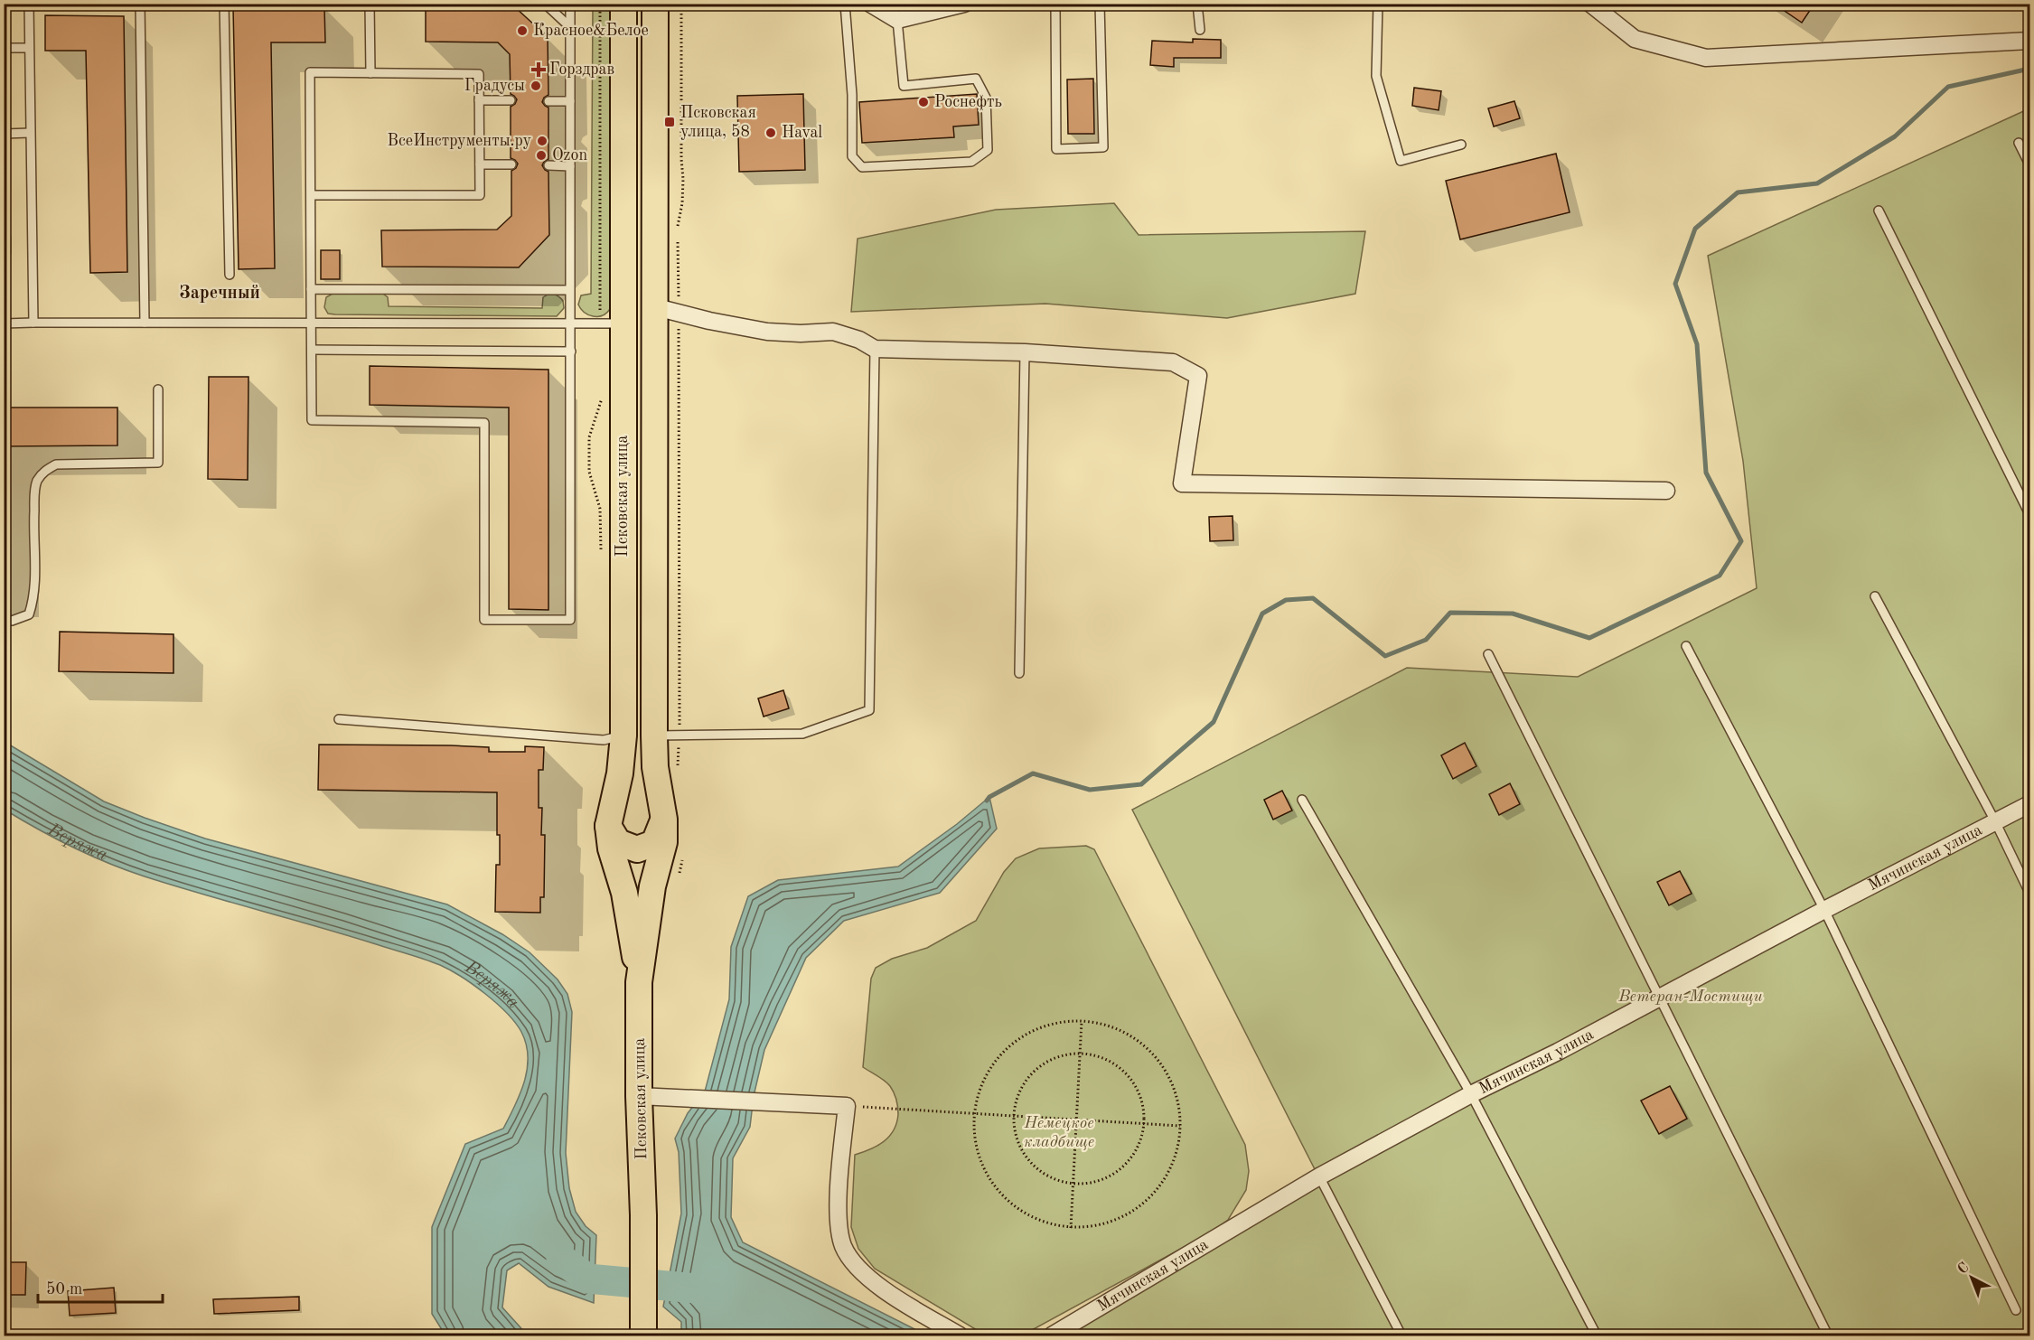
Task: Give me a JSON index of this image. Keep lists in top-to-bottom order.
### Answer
{
  "streets": {
    "main road": ["Псковская улица"],
    "street": ["Мячинская улица"]
  },
  "districts": ["Заречный"],
  "water": ["Веряжа"],
  "parks": ["Ветеран-Мостищи", "Немецкое кладбище"],
  "places": {
    "other": [
      "Красное&Белое",
      "Градусы",
      "Роснефть",
      "Haval",
      "ВсеИнструменты.ру",
      "Ozon"
    ],
    "health": ["Горздрав"],
    "transit": ["Псковская улица, 58"]
  },
  "scale_bar": "50 m",
  "north": "top left"
}
